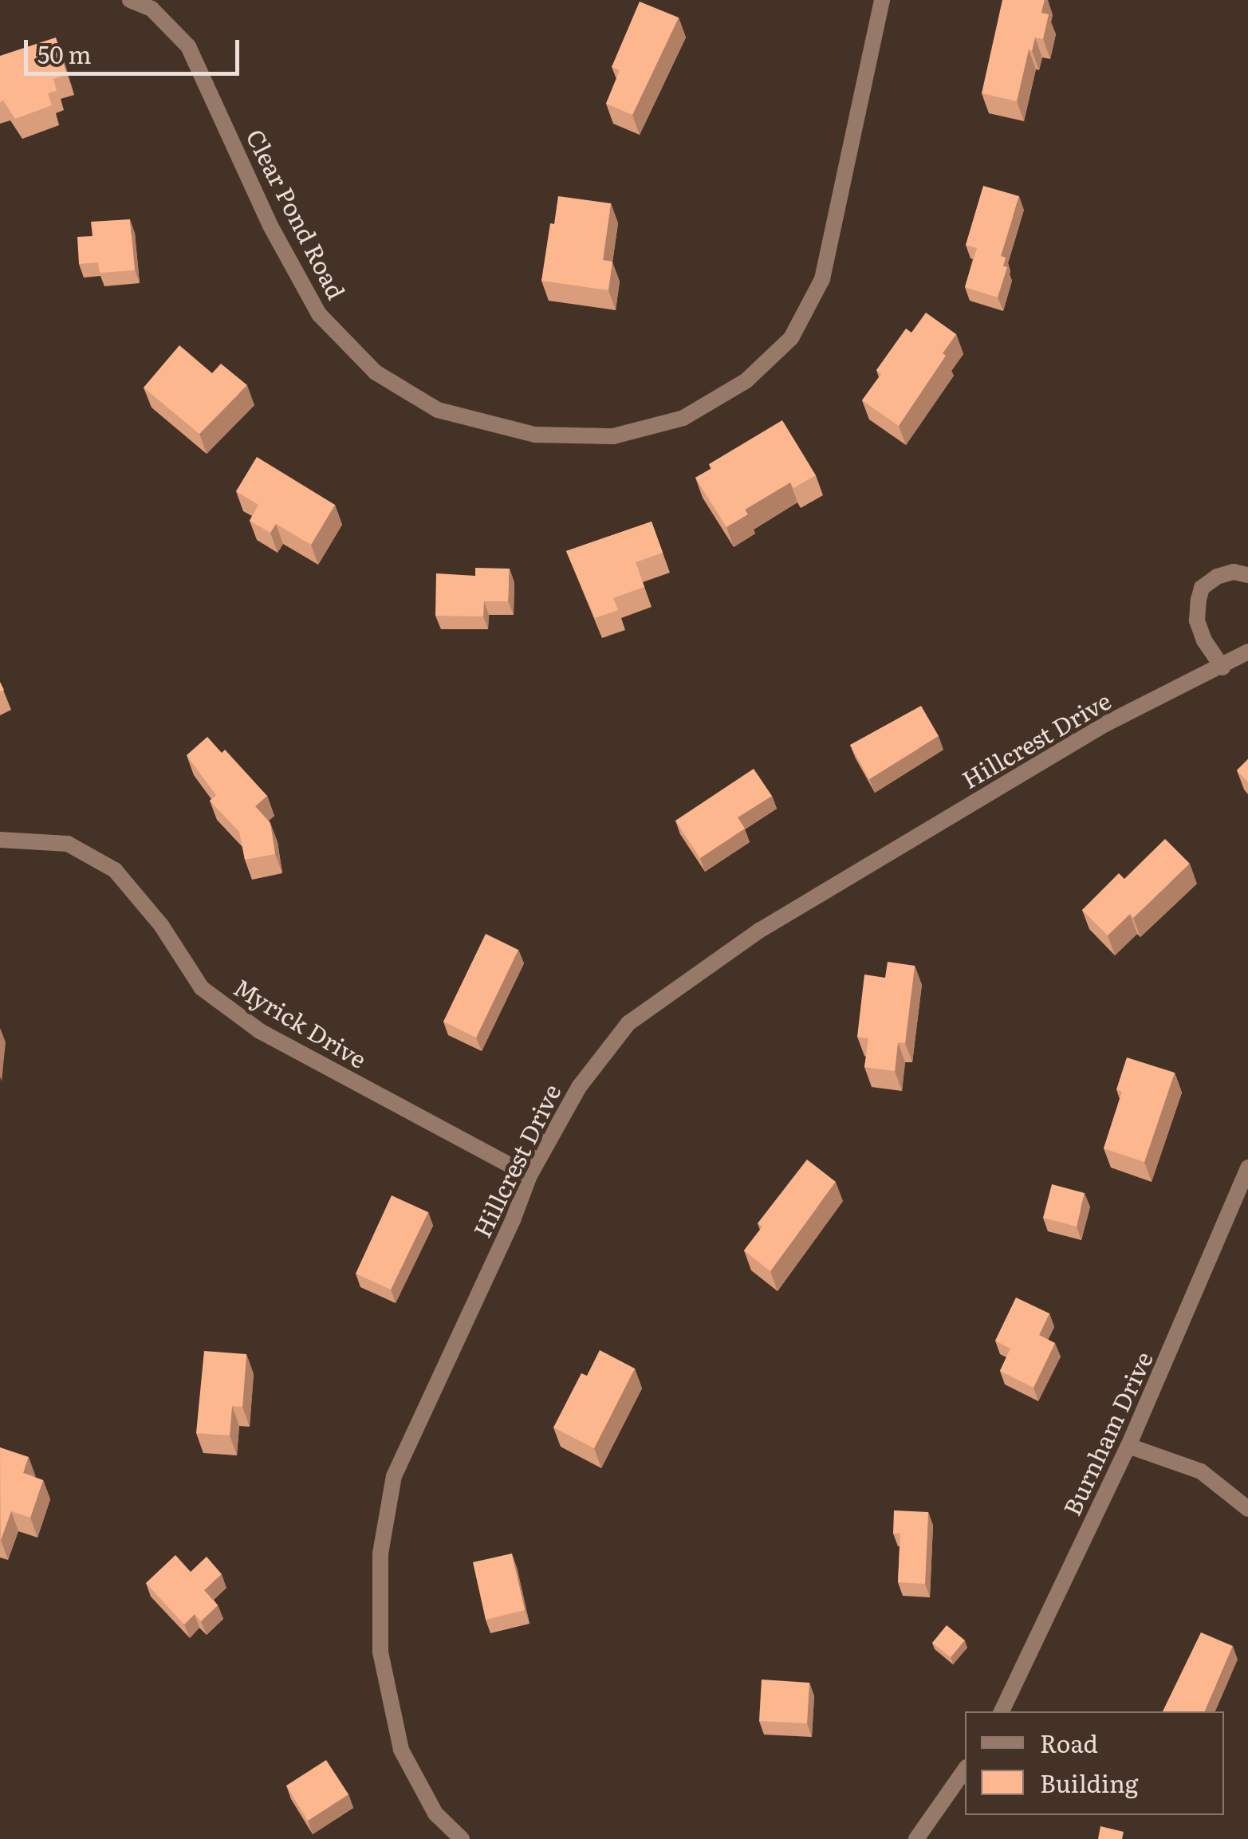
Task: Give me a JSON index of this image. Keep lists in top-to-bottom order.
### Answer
{
  "streets": {
    "street": [
      "Clear Pond Road",
      "Hillcrest Drive",
      "Myrick Drive",
      "Burnham Drive"
    ]
  },
  "crossings": [
    ["Hillcrest Drive", "Myrick Drive"]
  ],
  "legend": ["Road", "Building"],
  "scale_bar": "50 m"
}
